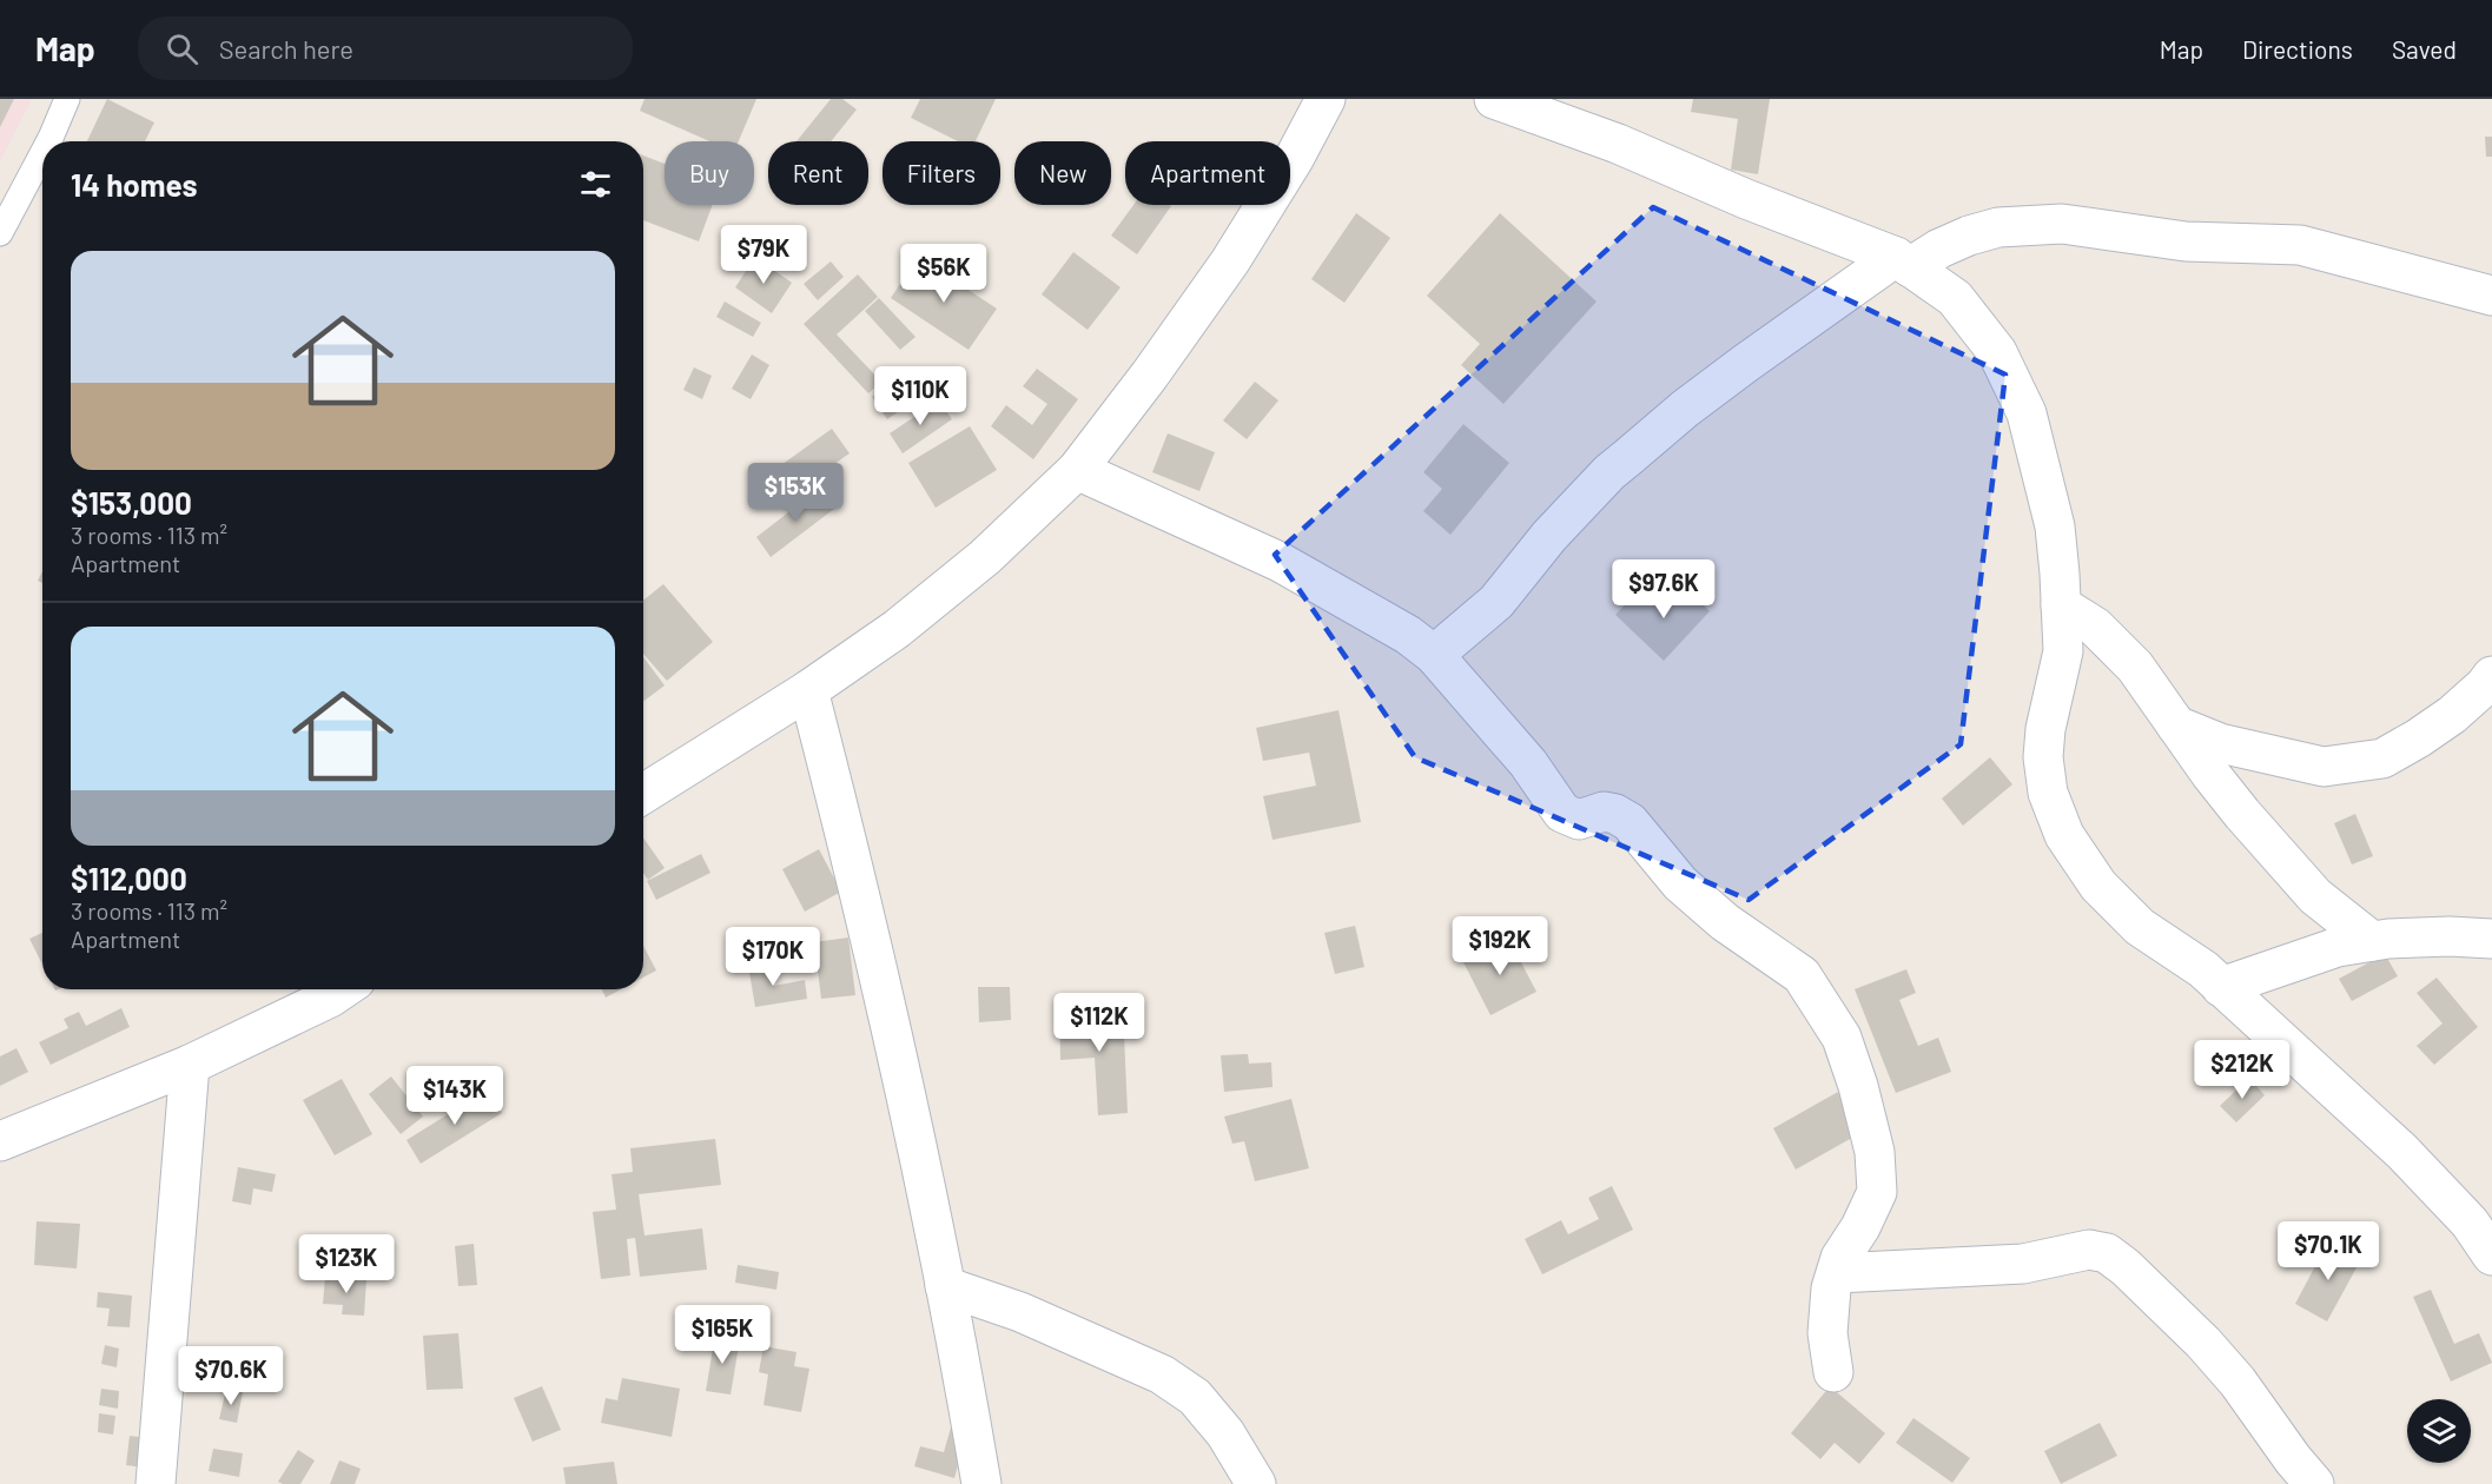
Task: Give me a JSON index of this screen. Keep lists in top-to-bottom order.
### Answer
{
  "page": {
    "header": "Map",
    "search": "Search here",
    "nav": ["Map", "Directions", "Saved"],
    "chip": [
      "Buy",
      "Rent",
      "Filters",
      "New",
      "Apartment"
    ],
    "heading": "14 homes",
    "price": [
      "$79K",
      "$56K",
      "$110K",
      "$153K",
      "$97.6K",
      "$192K",
      "$170K",
      "$112K",
      "$212K",
      "$143K",
      "$70.1K",
      "$123K",
      "$165K",
      "$70.6K"
    ],
    "list": [
      {
        "name": "$153,000",
        "note": "3 rooms · 113 m² · Apartment"
      },
      {
        "name": "$112,000",
        "note": "3 rooms · 113 m² · Apartment"
      }
    ]
  }
}
